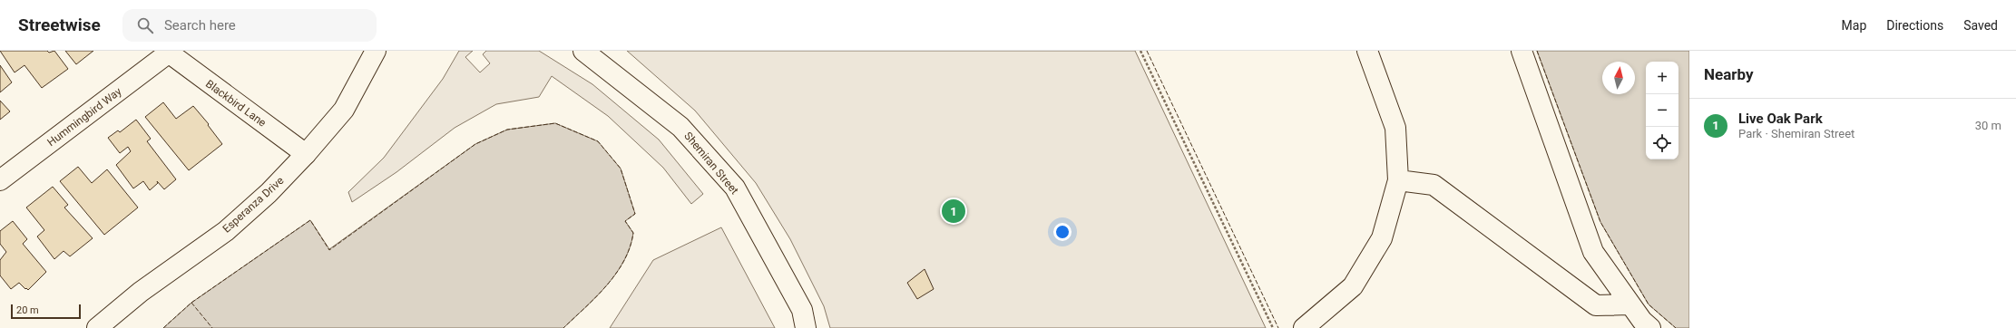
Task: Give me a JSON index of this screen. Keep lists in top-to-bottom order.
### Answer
{
  "streets": {
    "street": [
      "Blackbird Lane",
      "Hummingbird Way",
      "Shemiran Street",
      "Esperanza Drive"
    ]
  },
  "crossings": [
    ["Blackbird Lane", "Hummingbird Way"],
    ["Blackbird Lane", "Esperanza Drive"]
  ],
  "scale_bar": "20 m",
  "north": "top",
  "page": {
    "header": "Streetwise",
    "search": "Search here",
    "nav": ["Map", "Directions", "Saved"],
    "heading": "Nearby",
    "map_buttons": ["+", "−"],
    "list": [
      {
        "mark": "1",
        "name": "Live Oak Park",
        "note": "Park · Shemiran Street",
        "value": "30 m"
      }
    ],
    "pins": "1",
    "scale": "20 m"
  }
}
